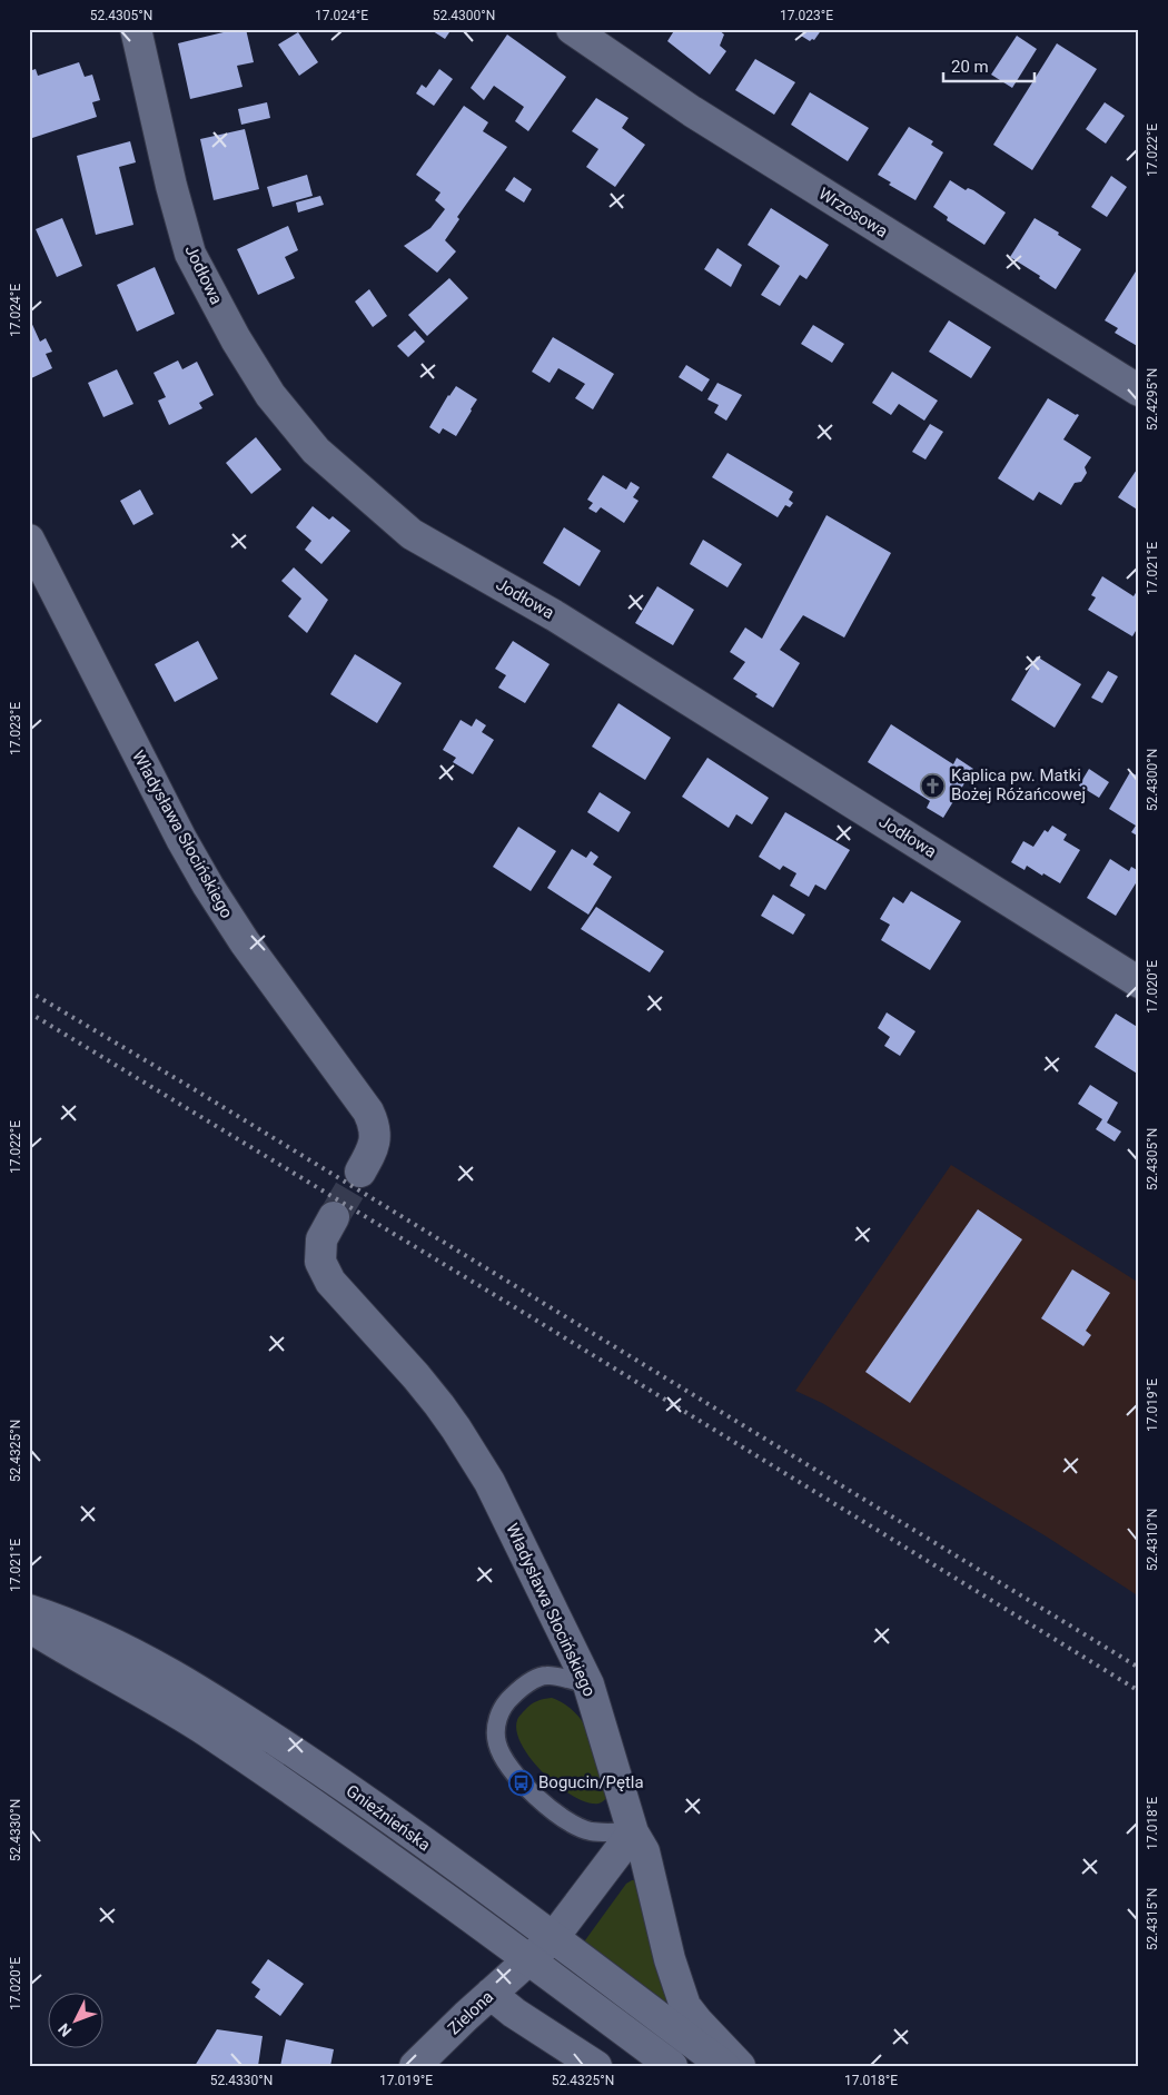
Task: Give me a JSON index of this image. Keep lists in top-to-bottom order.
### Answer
{
  "streets": {
    "street": [
      "Wrzosowa",
      "Jodłowa",
      "Władysława Słocińskiego",
      "Gnieźnieńska",
      "Zielona"
    ]
  },
  "crossings": [
    ["Władysława Słocińskiego", "Zielona"],
    ["Gnieźnieńska", "Zielona"]
  ],
  "places": {
    "church": ["Kaplica pw. Matki Bożej Różańcowej"],
    "bus stop": ["Bogucin/Pętla"]
  },
  "scale_bar": "20 m",
  "north": "bottom left",
  "coordinates": [
    "52.4305°N",
    "17.024°E",
    "52.4300°N",
    "17.023°E",
    "17.022°E",
    "52.4295°N",
    "17.021°E",
    "17.020°E",
    "17.019°E",
    "52.4325°N",
    "52.4310°N",
    "17.018°E",
    "52.4330°N",
    "52.4315°N"
  ]
}
